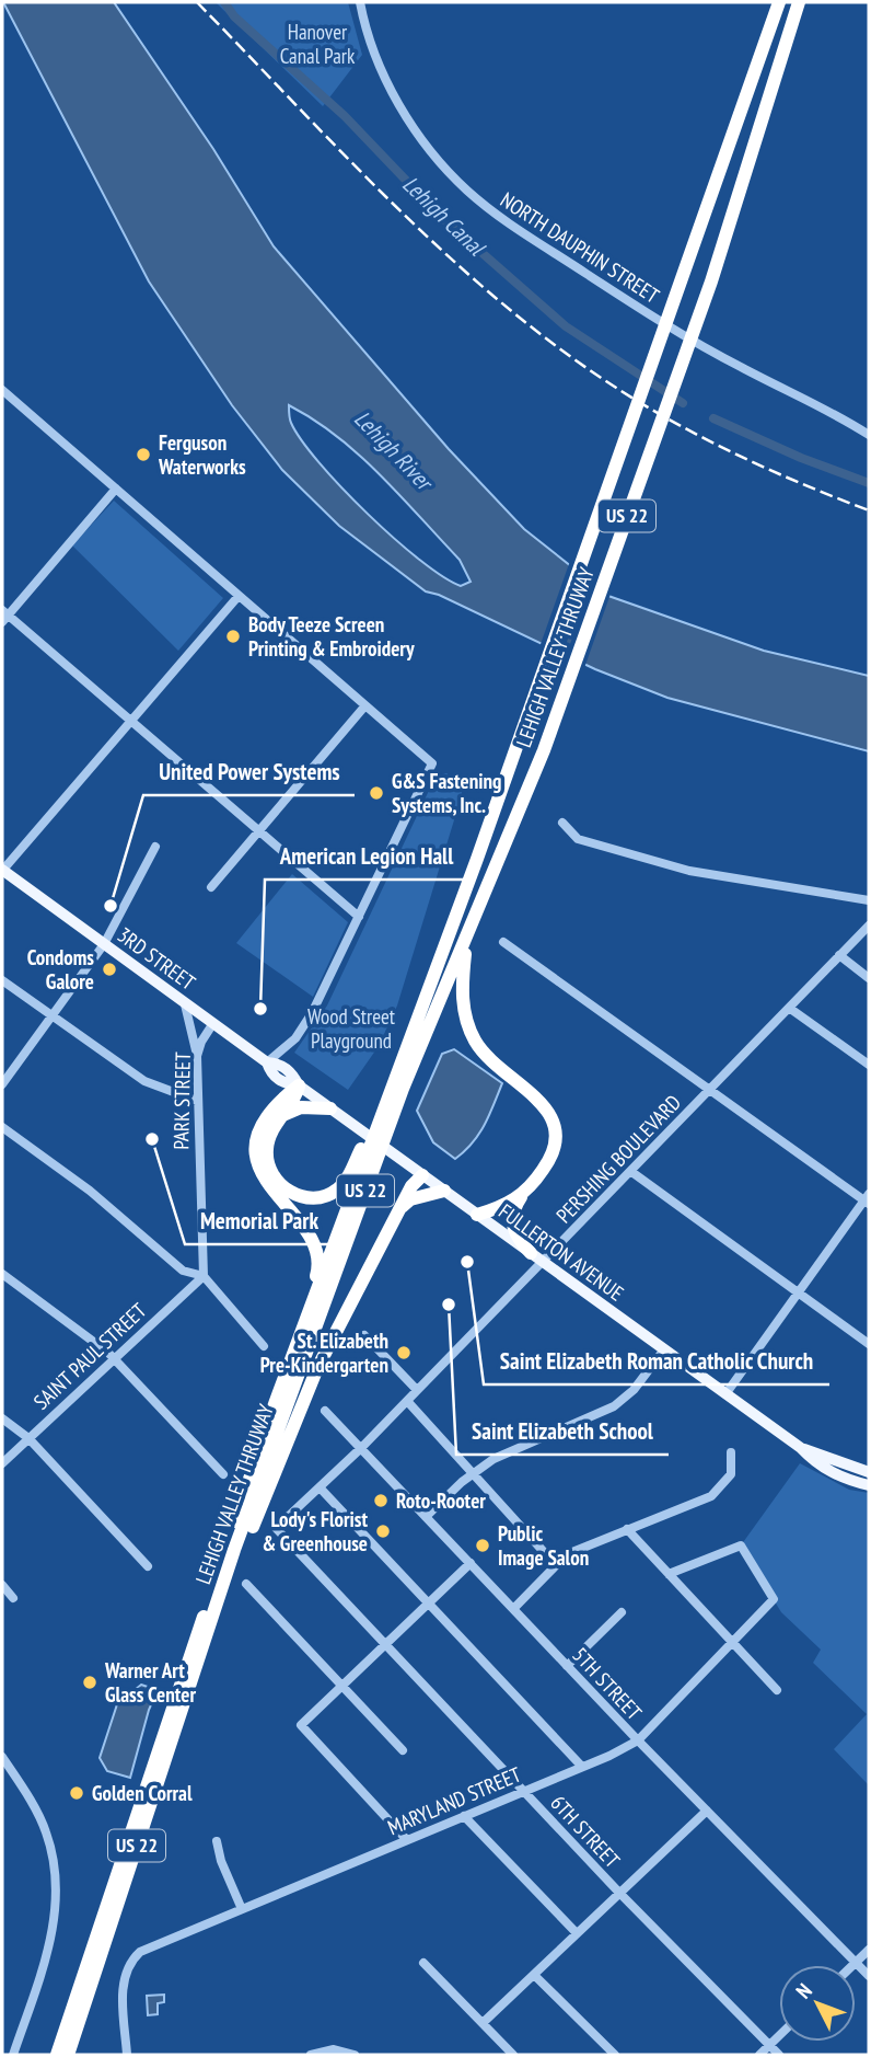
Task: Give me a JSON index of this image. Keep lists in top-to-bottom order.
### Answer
{
  "streets": {
    "highway": ["US 22", "LEHIGH VALLEY THRUWAY"],
    "main road": ["3RD STREET", "FULLERTON AVENUE"],
    "street": [
      "NORTH DAUPHIN STREET",
      "PARK STREET",
      "PERSHING BOULEVARD",
      "SAINT PAUL STREET",
      "5TH STREET",
      "MARYLAND STREET",
      "6TH STREET"
    ]
  },
  "crossings": [
    ["3RD STREET", "PARK STREET"],
    ["3RD STREET", "FULLERTON AVENUE"],
    ["PARK STREET", "FULLERTON AVENUE"],
    ["PARK STREET", "SAINT PAUL STREET"],
    ["PERSHING BOULEVARD", "FULLERTON AVENUE"],
    ["PERSHING BOULEVARD", "5TH STREET"],
    ["PERSHING BOULEVARD", "6TH STREET"],
    ["5TH STREET", "MARYLAND STREET"],
    ["MARYLAND STREET", "6TH STREET"]
  ],
  "water": ["Lehigh Canal", "Lehigh River"],
  "parks": ["Hanover Canal Park", "Wood Street Playground"],
  "places": [
    "Ferguson Waterworks",
    "Body Teeze Screen Printing & Embroidery",
    "G&S Fastening Systems, Inc.",
    "United Power Systems",
    "Condoms Galore",
    "American Legion Hall",
    "Memorial Park",
    "Saint Elizabeth Roman Catholic Church",
    "Saint Elizabeth School",
    "St. Elizabeth Pre-Kindergarten",
    "Roto-Rooter",
    "Lody's Florist & Greenhouse",
    "Public Image Salon",
    "Warner Art Glass Center",
    "Golden Corral"
  ],
  "north": "top left"
}
